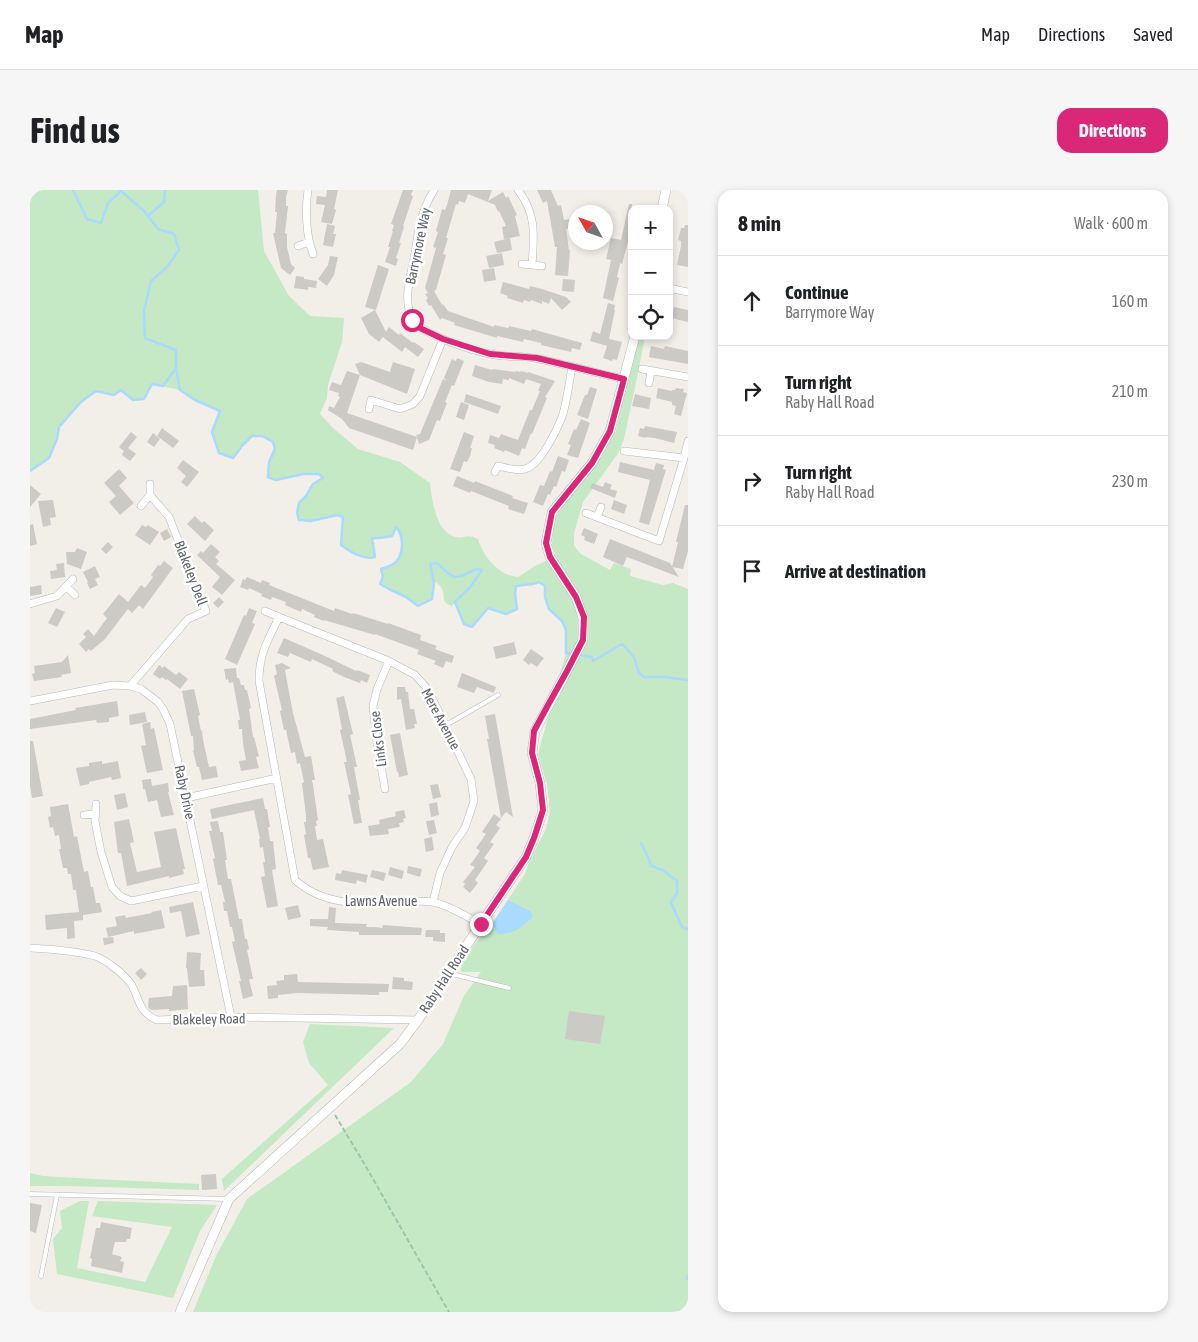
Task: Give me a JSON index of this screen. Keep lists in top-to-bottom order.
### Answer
{
  "streets": {
    "street": [
      "Barrymore Way",
      "Blakeley Dell",
      "Mere Avenue",
      "Links Close",
      "Raby Drive",
      "Lawns Avenue",
      "Raby Hall Road",
      "Blakeley Road"
    ]
  },
  "crossings": [
    ["Barrymore Way", "Raby Hall Road"],
    ["Blakeley Dell", "Raby Drive"],
    ["Mere Avenue", "Links Close"],
    ["Mere Avenue", "Lawns Avenue"],
    ["Raby Drive", "Blakeley Road"],
    ["Lawns Avenue", "Raby Hall Road"],
    ["Raby Hall Road", "Blakeley Road"]
  ],
  "north": "top left",
  "page": {
    "header": "Map",
    "nav": ["Map", "Directions", "Saved"],
    "buttons": "Directions",
    "title": "Find us",
    "heading": ["8 min", "Walk · 600 m"],
    "map_buttons": ["+", "−"],
    "list": [
      ["Continue", "Barrymore Way", "160 m"],
      ["Turn right", "Raby Hall Road", "210 m"],
      ["Turn right", "Raby Hall Road", "230 m"],
      "Arrive at destination"
    ]
  }
}
